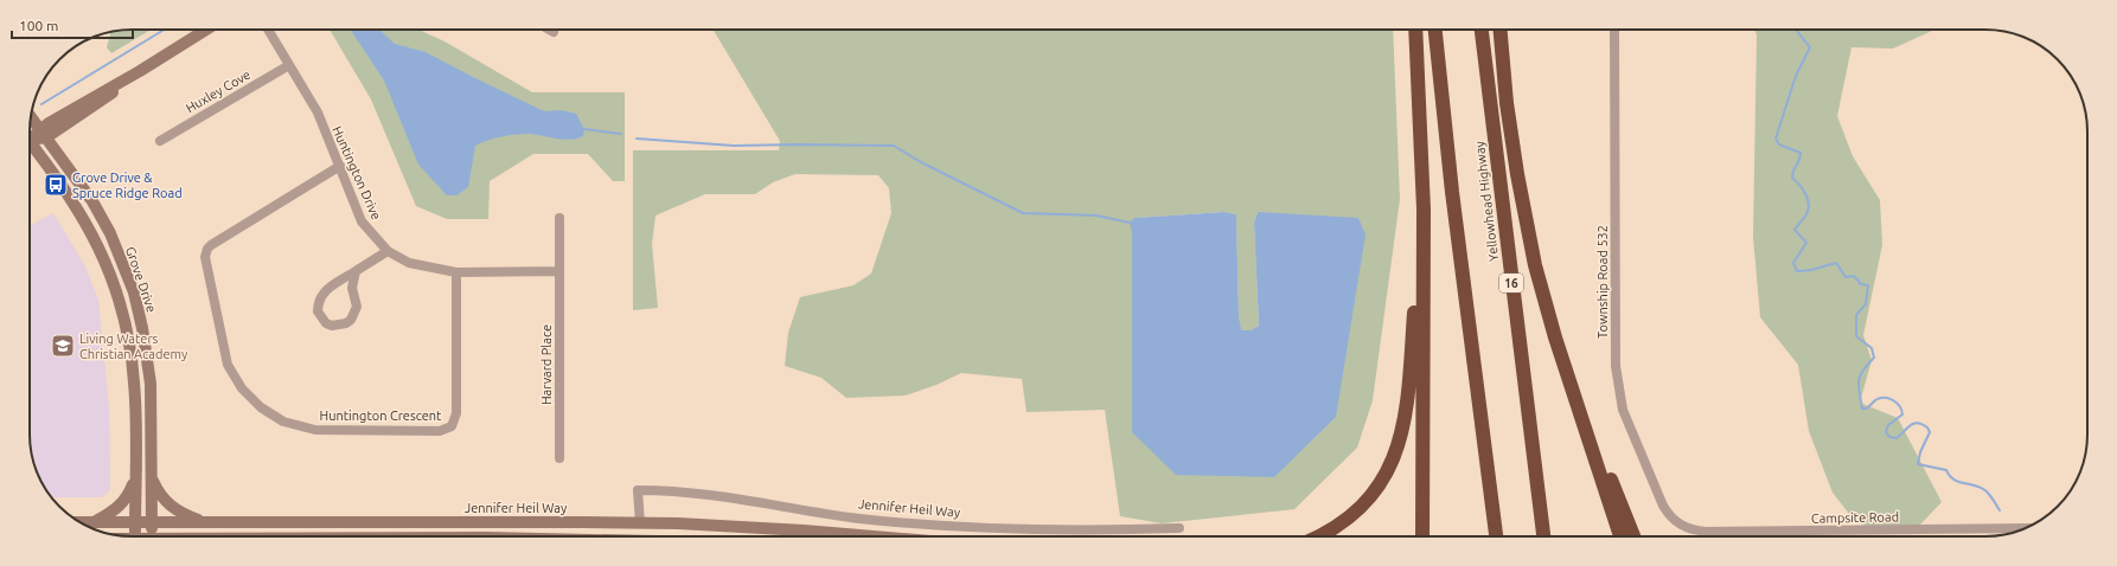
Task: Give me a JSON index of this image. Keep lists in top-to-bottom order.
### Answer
{
  "streets": {
    "highway": ["Yellowhead Highway", "16"],
    "main road": ["Grove Drive", "Jennifer Heil Way"],
    "street": [
      "Huxley Cove",
      "Huntington Drive",
      "Township Road 532",
      "Harvard Place",
      "Huntington Crescent",
      "Campsite Road"
    ]
  },
  "crossings": [
    ["Huxley Cove", "Huntington Drive"],
    ["Huntington Drive", "Harvard Place"],
    ["Huntington Drive", "Huntington Crescent"],
    ["Grove Drive", "Jennifer Heil Way"],
    ["Township Road 532", "Campsite Road"]
  ],
  "places": {
    "bus stop": ["Grove Drive & Spruce Ridge Road"],
    "school or university": ["Living Waters Christian Academy"]
  },
  "scale_bar": "100 m"
}
